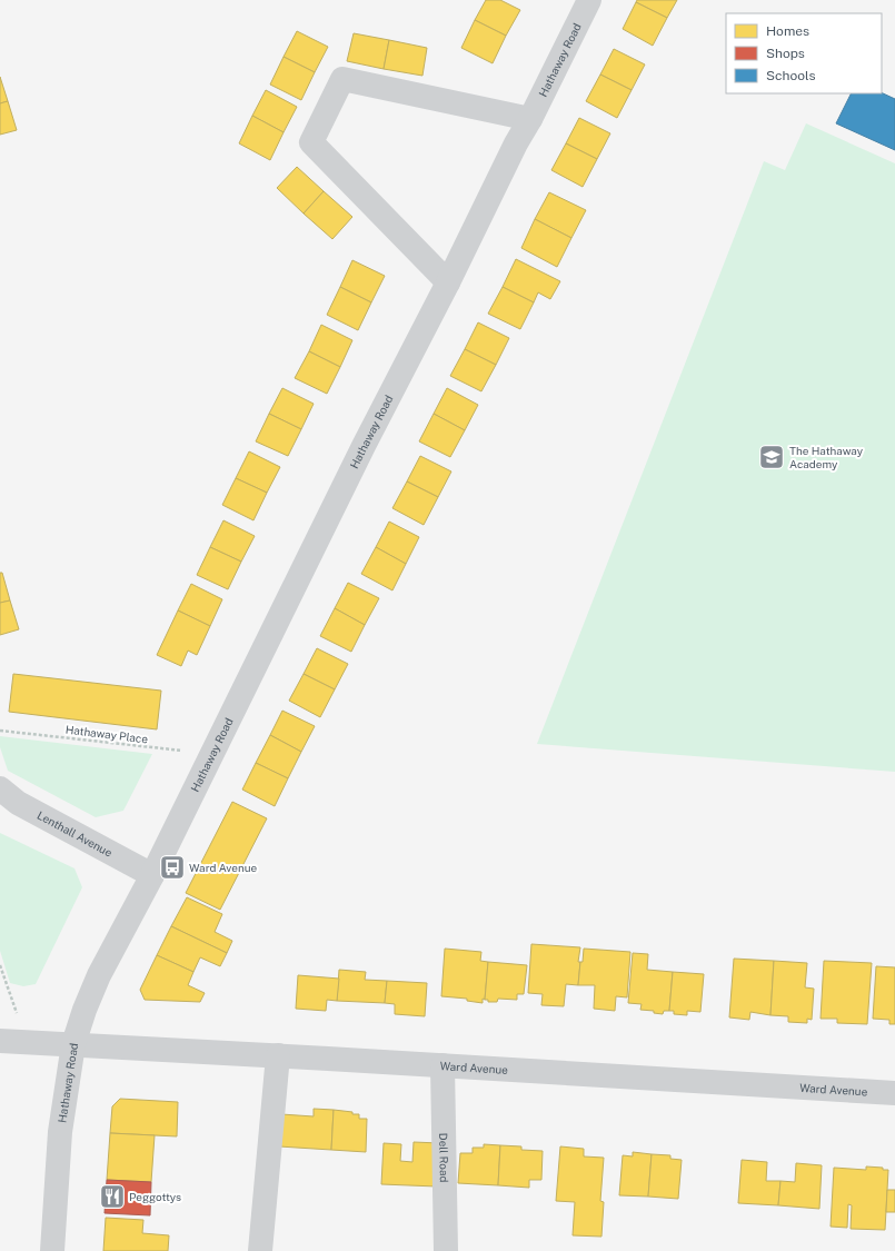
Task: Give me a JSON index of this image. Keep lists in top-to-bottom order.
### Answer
{
  "streets": {
    "street": [
      "Hathaway Road",
      "Lenthall Avenue",
      "Ward Avenue",
      "Dell Road"
    ],
    "path": ["Hathaway Place"]
  },
  "crossings": [
    ["Hathaway Road", "Hathaway Place"],
    ["Hathaway Road", "Lenthall Avenue"],
    ["Hathaway Road", "Ward Avenue"],
    ["Ward Avenue", "Dell Road"]
  ],
  "places": {
    "school or university": ["The Hathaway Academy"],
    "bus stop": ["Ward Avenue"],
    "restaurant": ["Peggottys"]
  },
  "legend": ["Homes", "Shops", "Schools"]
}
